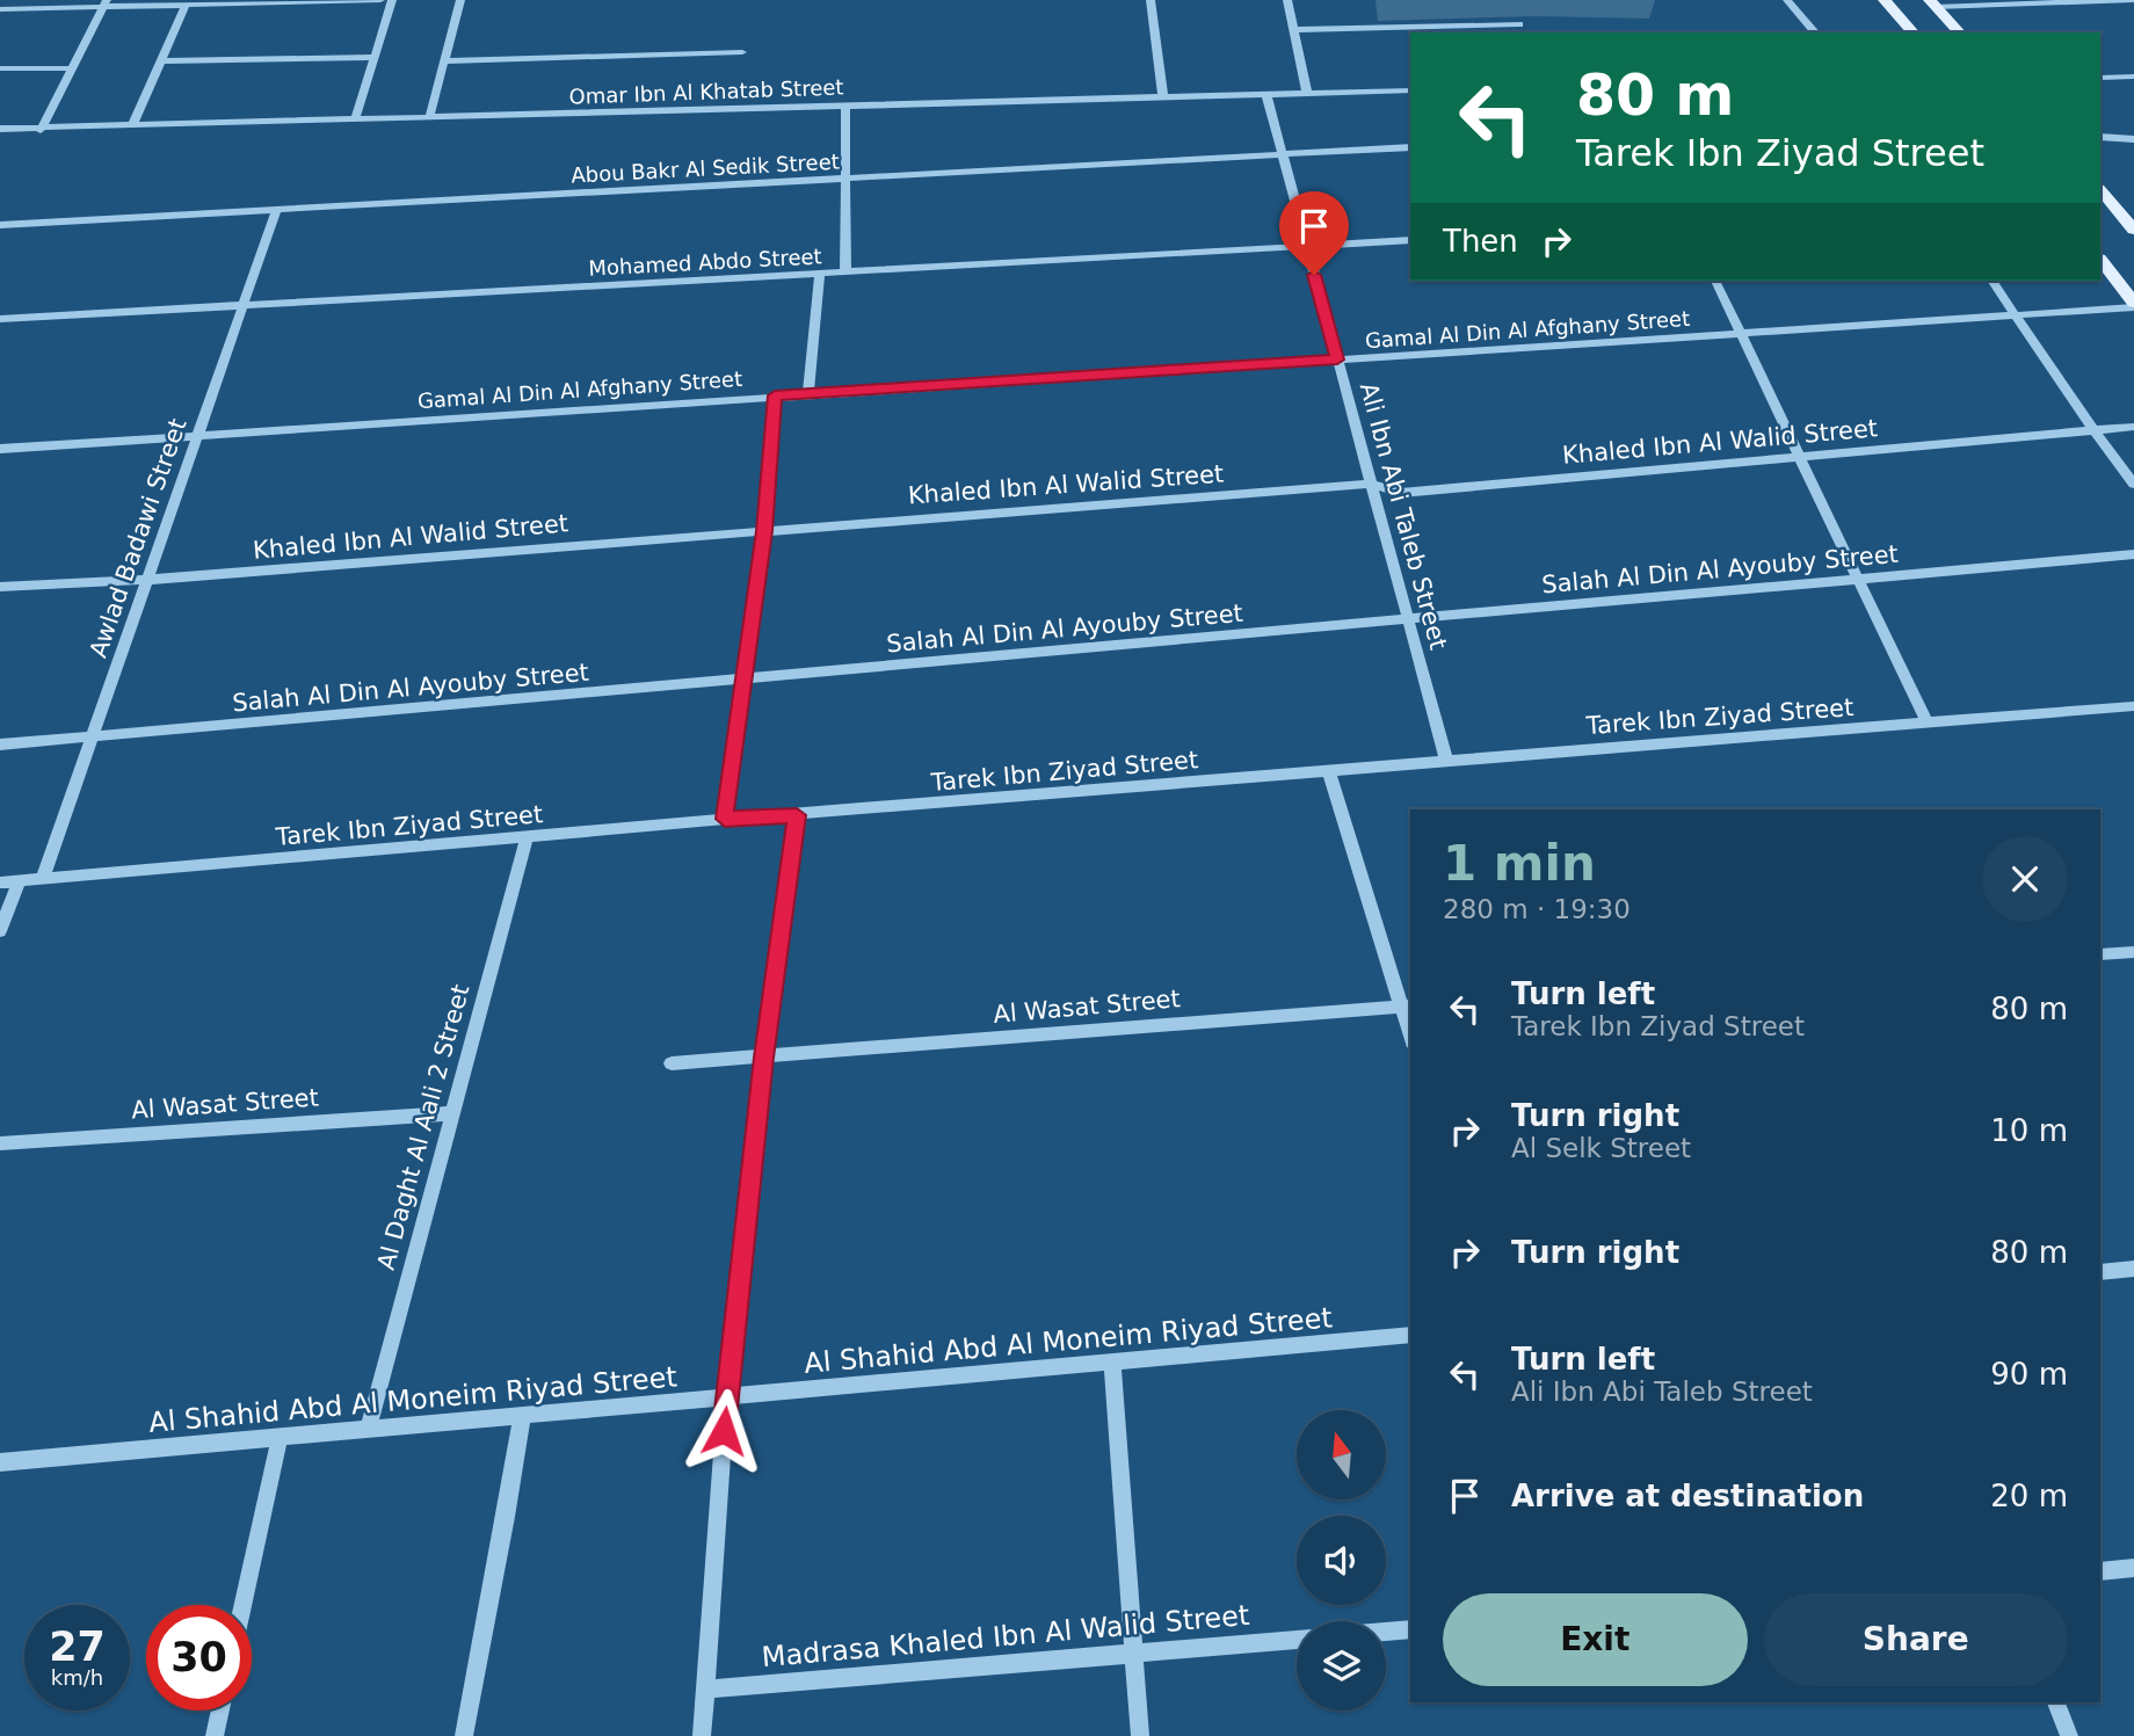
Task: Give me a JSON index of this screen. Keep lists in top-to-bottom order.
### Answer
{
  "streets": {
    "street": [
      "Omar Ibn Al Khatab Street",
      "Abou Bakr Al Sedik Street",
      "Mohamed Abdo Street",
      "Gamal Al Din Al Afghany Street",
      "Khaled Ibn Al Walid Street",
      "Ali Ibn Abi Taleb Street",
      "Awlad Badawi Street",
      "Salah Al Din Al Ayouby Street",
      "Tarek Ibn Ziyad Street",
      "Al Wasat Street",
      "Al Daght Al Aali 2 Street",
      "Al Shahid Abd Al Moneim Riyad Street",
      "Madrasa Khaled Ibn Al Walid Street"
    ]
  },
  "crossings": [
    ["Omar Ibn Al Khatab Street", "Ali Ibn Abi Taleb Street"],
    ["Abou Bakr Al Sedik Street", "Ali Ibn Abi Taleb Street"],
    ["Abou Bakr Al Sedik Street", "Awlad Badawi Street"],
    ["Mohamed Abdo Street", "Ali Ibn Abi Taleb Street"],
    ["Mohamed Abdo Street", "Awlad Badawi Street"],
    ["Gamal Al Din Al Afghany Street", "Ali Ibn Abi Taleb Street"],
    ["Gamal Al Din Al Afghany Street", "Awlad Badawi Street"],
    ["Khaled Ibn Al Walid Street", "Ali Ibn Abi Taleb Street"],
    ["Khaled Ibn Al Walid Street", "Awlad Badawi Street"],
    ["Ali Ibn Abi Taleb Street", "Salah Al Din Al Ayouby Street"],
    ["Ali Ibn Abi Taleb Street", "Tarek Ibn Ziyad Street"],
    ["Awlad Badawi Street", "Salah Al Din Al Ayouby Street"],
    ["Awlad Badawi Street", "Tarek Ibn Ziyad Street"],
    ["Tarek Ibn Ziyad Street", "Al Daght Al Aali 2 Street"],
    ["Al Wasat Street", "Al Daght Al Aali 2 Street"],
    ["Al Daght Al Aali 2 Street", "Al Shahid Abd Al Moneim Riyad Street"]
  ],
  "north": "top",
  "page": {
    "turn": ["80 m", "Tarek Ibn Ziyad Street"],
    "then": "Then",
    "heading": ["1 min", "280 m · 19:30"],
    "list": [
      {
        "name": "Turn left",
        "note": "Tarek Ibn Ziyad Street",
        "value": "80 m"
      },
      {
        "name": "Turn right",
        "note": "Al Selk Street",
        "value": "10 m"
      },
      {
        "name": "Turn right",
        "value": "80 m"
      },
      {
        "name": "Turn left",
        "note": "Ali Ibn Abi Taleb Street",
        "value": "90 m"
      },
      {
        "name": "Arrive at destination",
        "value": "20 m"
      }
    ],
    "buttons": ["Exit", "Share"],
    "speed": "27 km/h",
    "limit": "30"
  }
}
